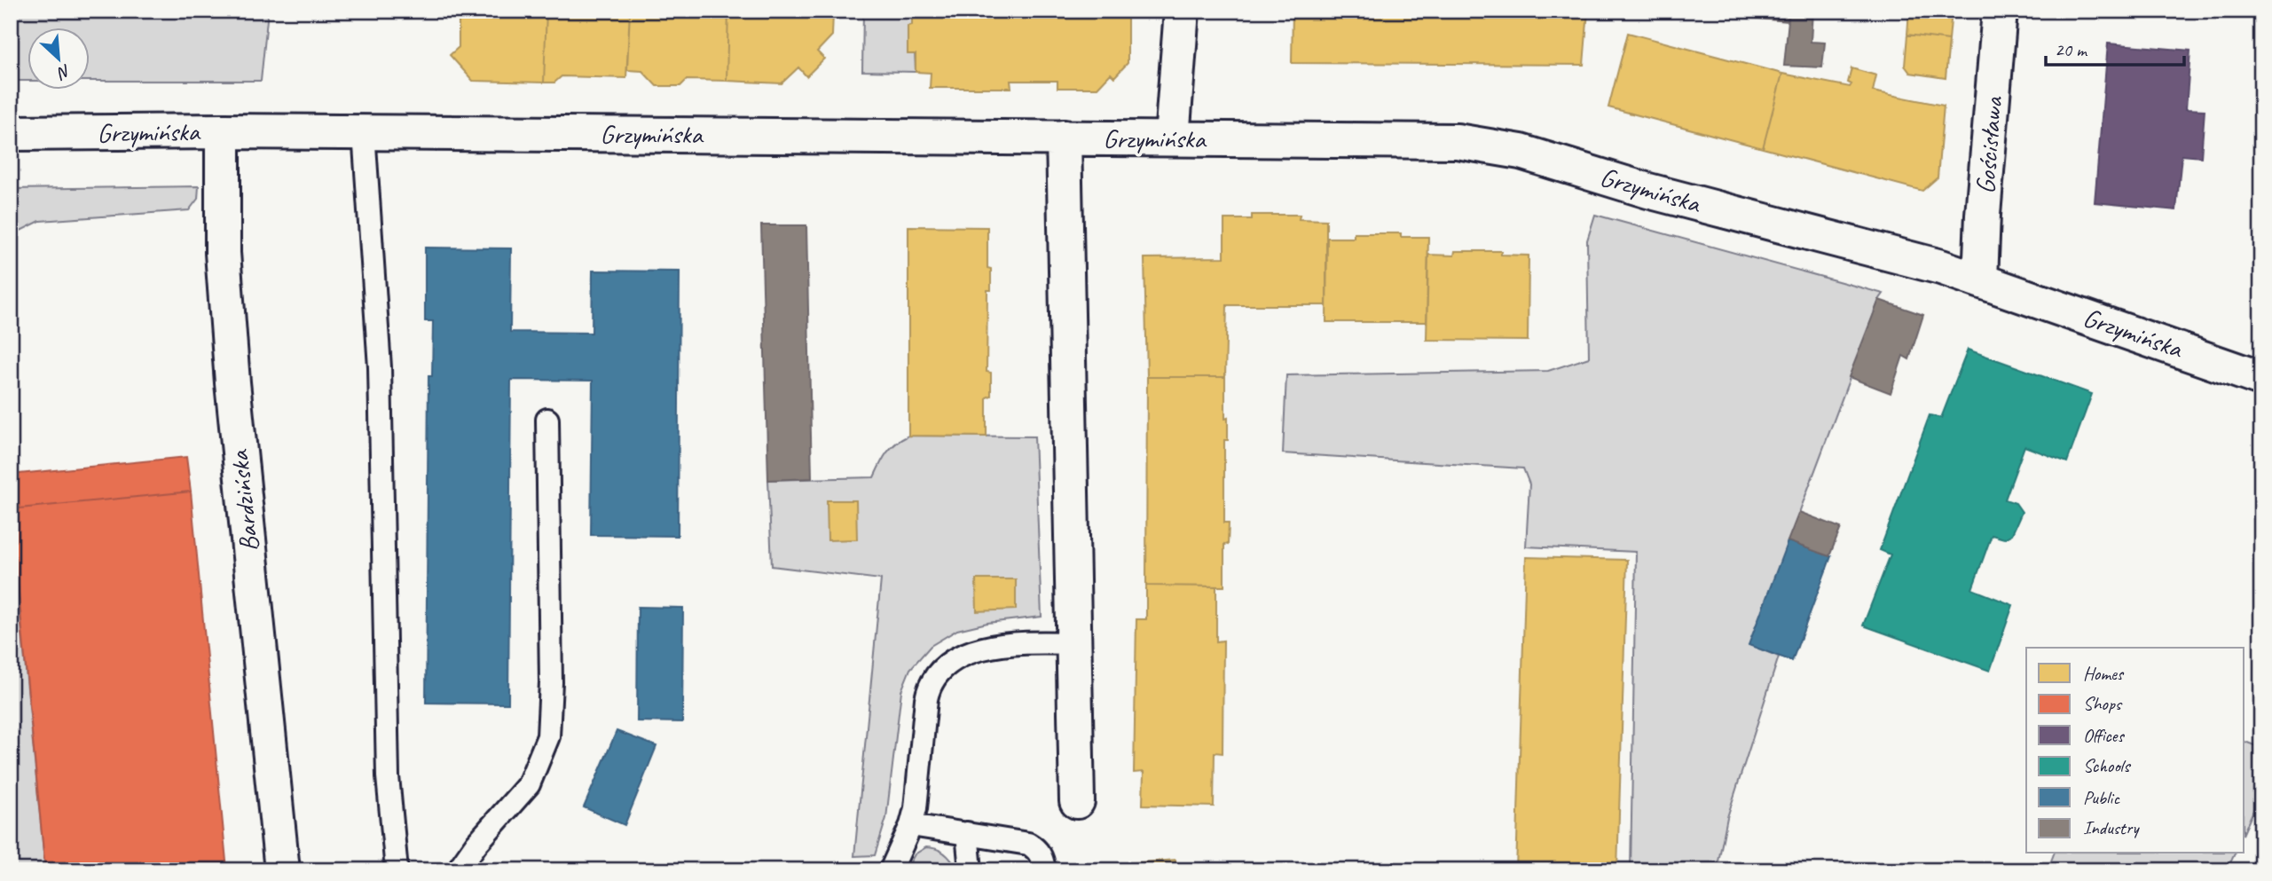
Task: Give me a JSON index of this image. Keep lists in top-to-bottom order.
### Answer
{
  "streets": {
    "street": ["Grzymińska", "Gościsława", "Bardzińska"]
  },
  "crossings": [
    ["Grzymińska", "Gościsława"],
    ["Grzymińska", "Bardzińska"]
  ],
  "legend": [
    "Homes",
    "Shops",
    "Offices",
    "Schools",
    "Public",
    "Industry"
  ],
  "scale_bar": "20 m",
  "north": "bottom right"
}
